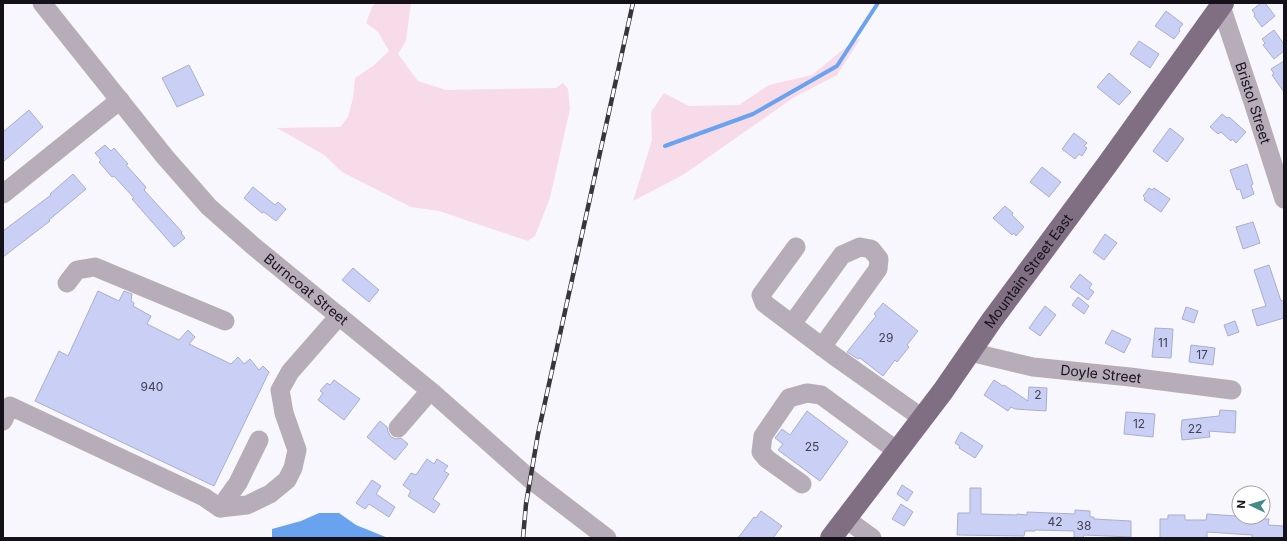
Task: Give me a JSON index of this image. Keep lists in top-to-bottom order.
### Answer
{
  "streets": {
    "main road": ["Mountain Street East"],
    "street": ["Bristol Street", "Burncoat Street", "Doyle Street"]
  },
  "crossings": [
    ["Bristol Street", "Mountain Street East"],
    ["Mountain Street East", "Doyle Street"]
  ],
  "house_numbers": [
    "29",
    "11",
    "17",
    "940",
    "2",
    "12",
    "22",
    "25",
    "42",
    "38"
  ],
  "north": "left"
}
